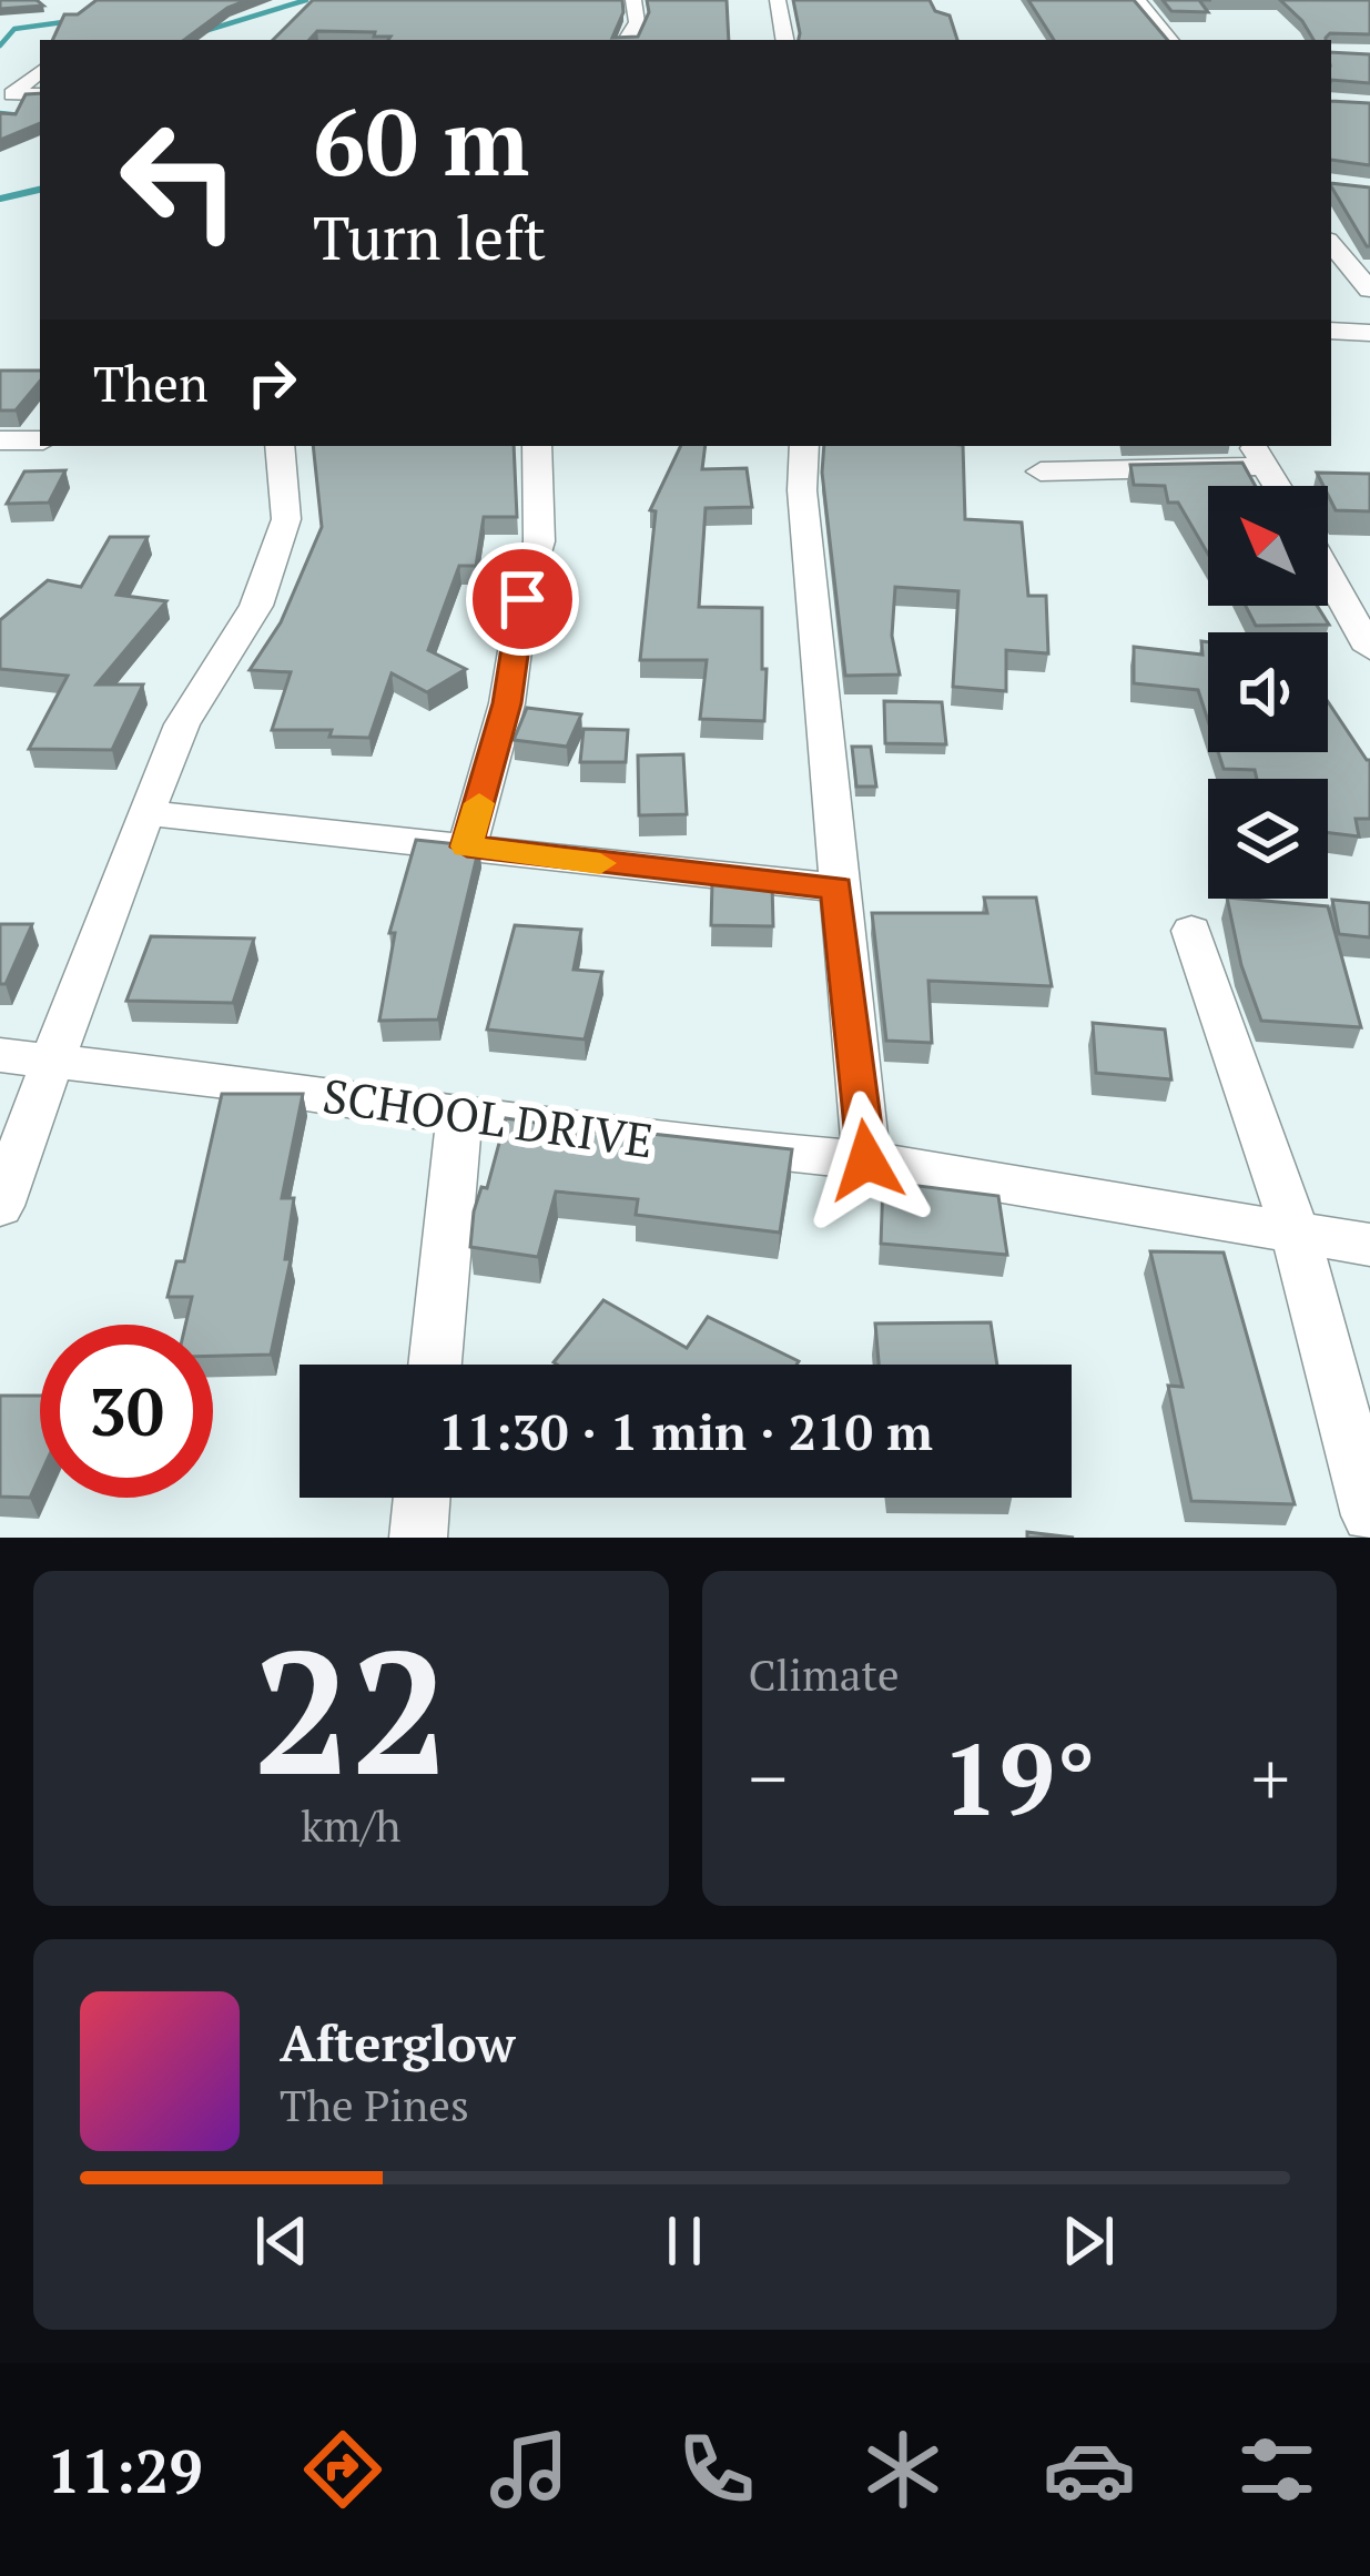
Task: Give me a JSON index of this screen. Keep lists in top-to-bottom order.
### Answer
{
  "streets": {
    "street": ["SCHOOL DRIVE"]
  },
  "north": "top left",
  "page": {
    "turn": ["60 m", "Turn left"],
    "then": "Then",
    "limit": "30",
    "trip": "11:30 · 1 min · 210 m",
    "tile": [
      ["22", "km/h"],
      "Climate"
    ],
    "heat": ["−", "19°", "+"],
    "song": ["Afterglow", "The Pines"],
    "tabs": "11:29"
  }
}
